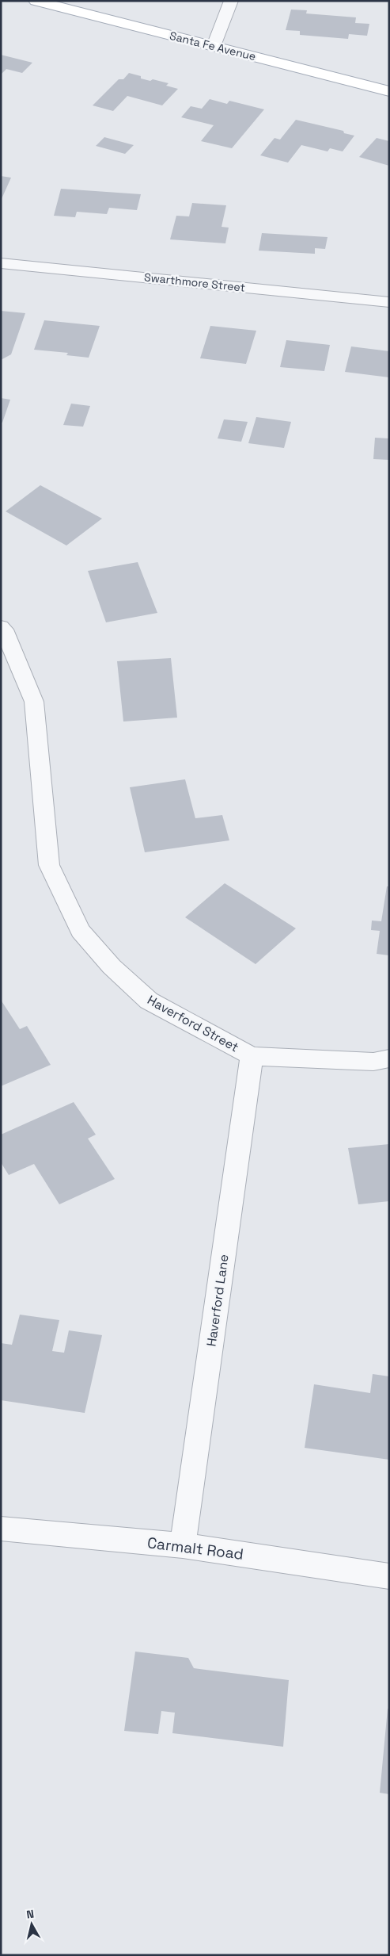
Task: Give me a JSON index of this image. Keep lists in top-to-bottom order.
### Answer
{
  "streets": {
    "main road": ["Santa Fe Avenue"],
    "street": [
      "Swarthmore Street",
      "Haverford Street",
      "Haverford Lane",
      "Carmalt Road"
    ]
  },
  "crossings": [
    ["Haverford Street", "Haverford Lane"],
    ["Haverford Lane", "Carmalt Road"]
  ],
  "north": "top"
}
